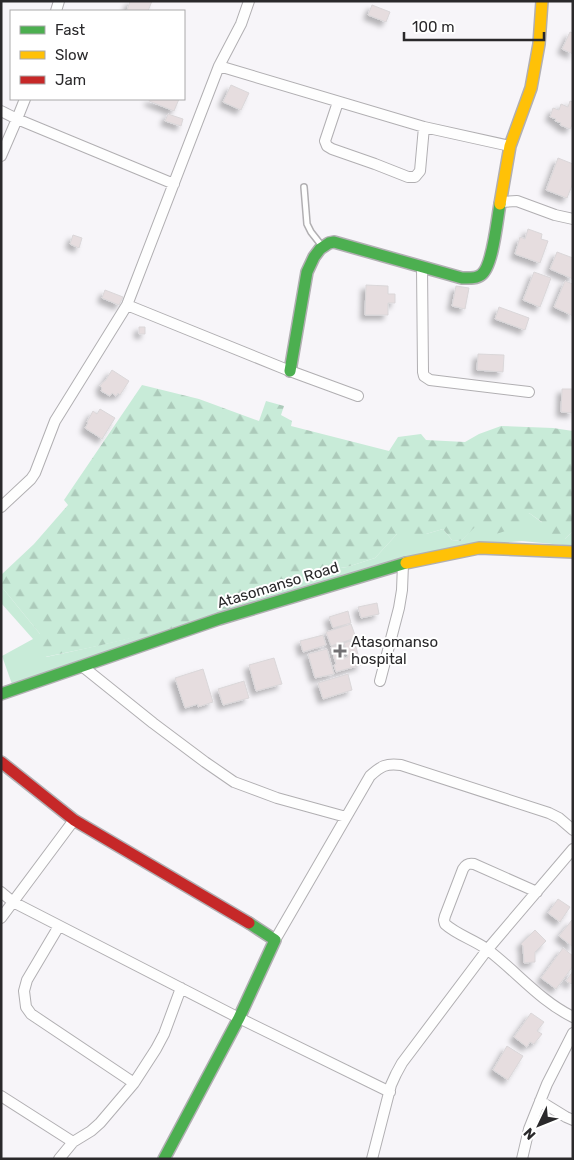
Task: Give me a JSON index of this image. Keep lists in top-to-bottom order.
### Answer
{
  "streets": {
    "street": ["Atasomanso Road"]
  },
  "places": {
    "health": ["Atasomanso hospital"]
  },
  "legend": ["Fast", "Slow", "Jam"],
  "scale_bar": "100 m",
  "north": "bottom left"
}
